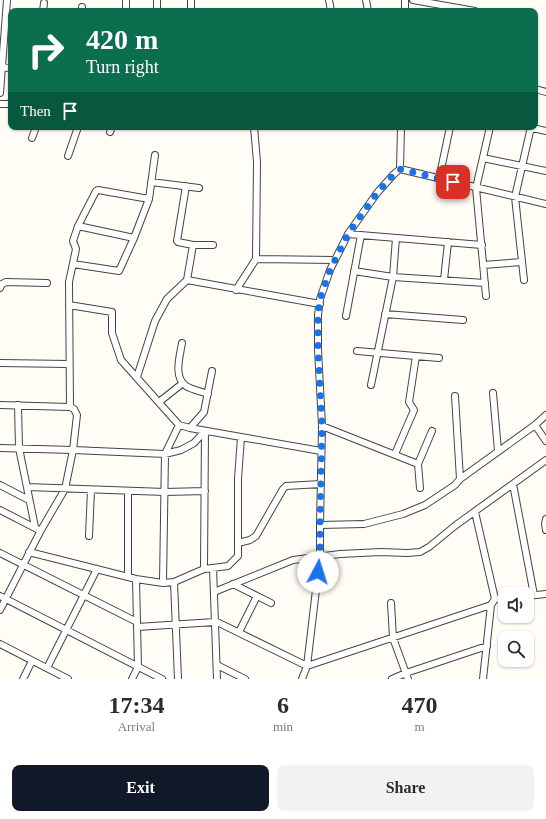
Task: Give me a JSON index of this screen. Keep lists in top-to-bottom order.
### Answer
{
  "page": {
    "turn": ["420 m", "Turn right"],
    "then": "Then",
    "eta": [
      "17:34",
      "Arrival",
      "6",
      "min",
      "470",
      "m"
    ],
    "buttons": ["Exit", "Share"]
  }
}
